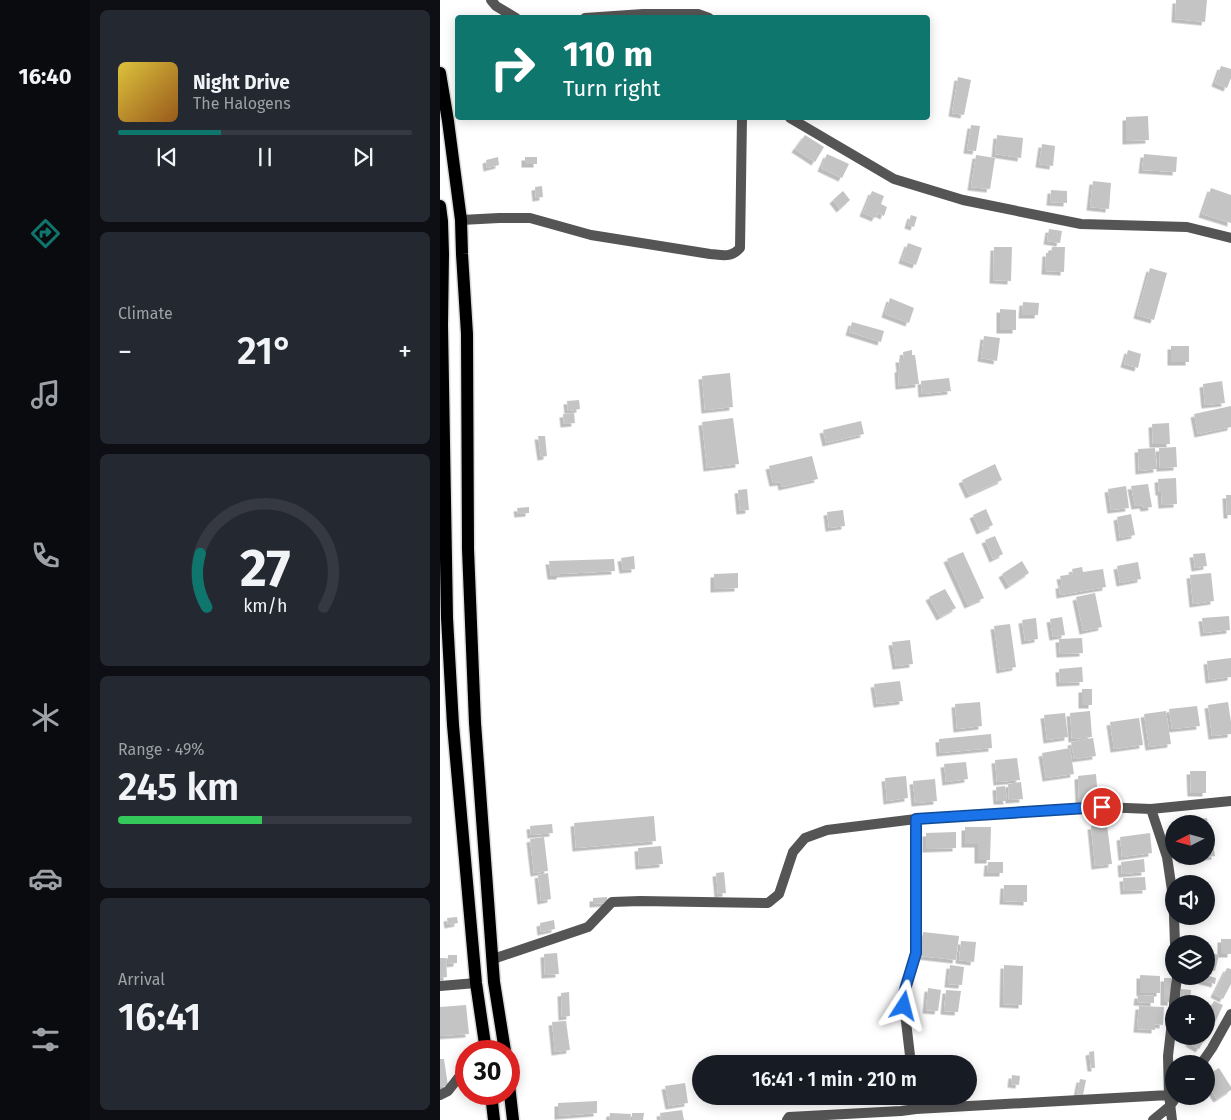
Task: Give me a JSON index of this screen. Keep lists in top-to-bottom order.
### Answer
{
  "north": "left",
  "page": {
    "tabs": "16:40",
    "turn": ["110 m", "Turn right"],
    "song": ["Night Drive", "The Halogens"],
    "tile": [
      "Climate",
      ["Range · 49%", "245 km"],
      ["Arrival", "16:41"]
    ],
    "heat": ["−", "21°", "+"],
    "map_buttons": ["+", "−"],
    "limit": "30",
    "trip": "16:41 · 1 min · 210 m",
    "gauge": ["27", "km/h"]
  }
}
